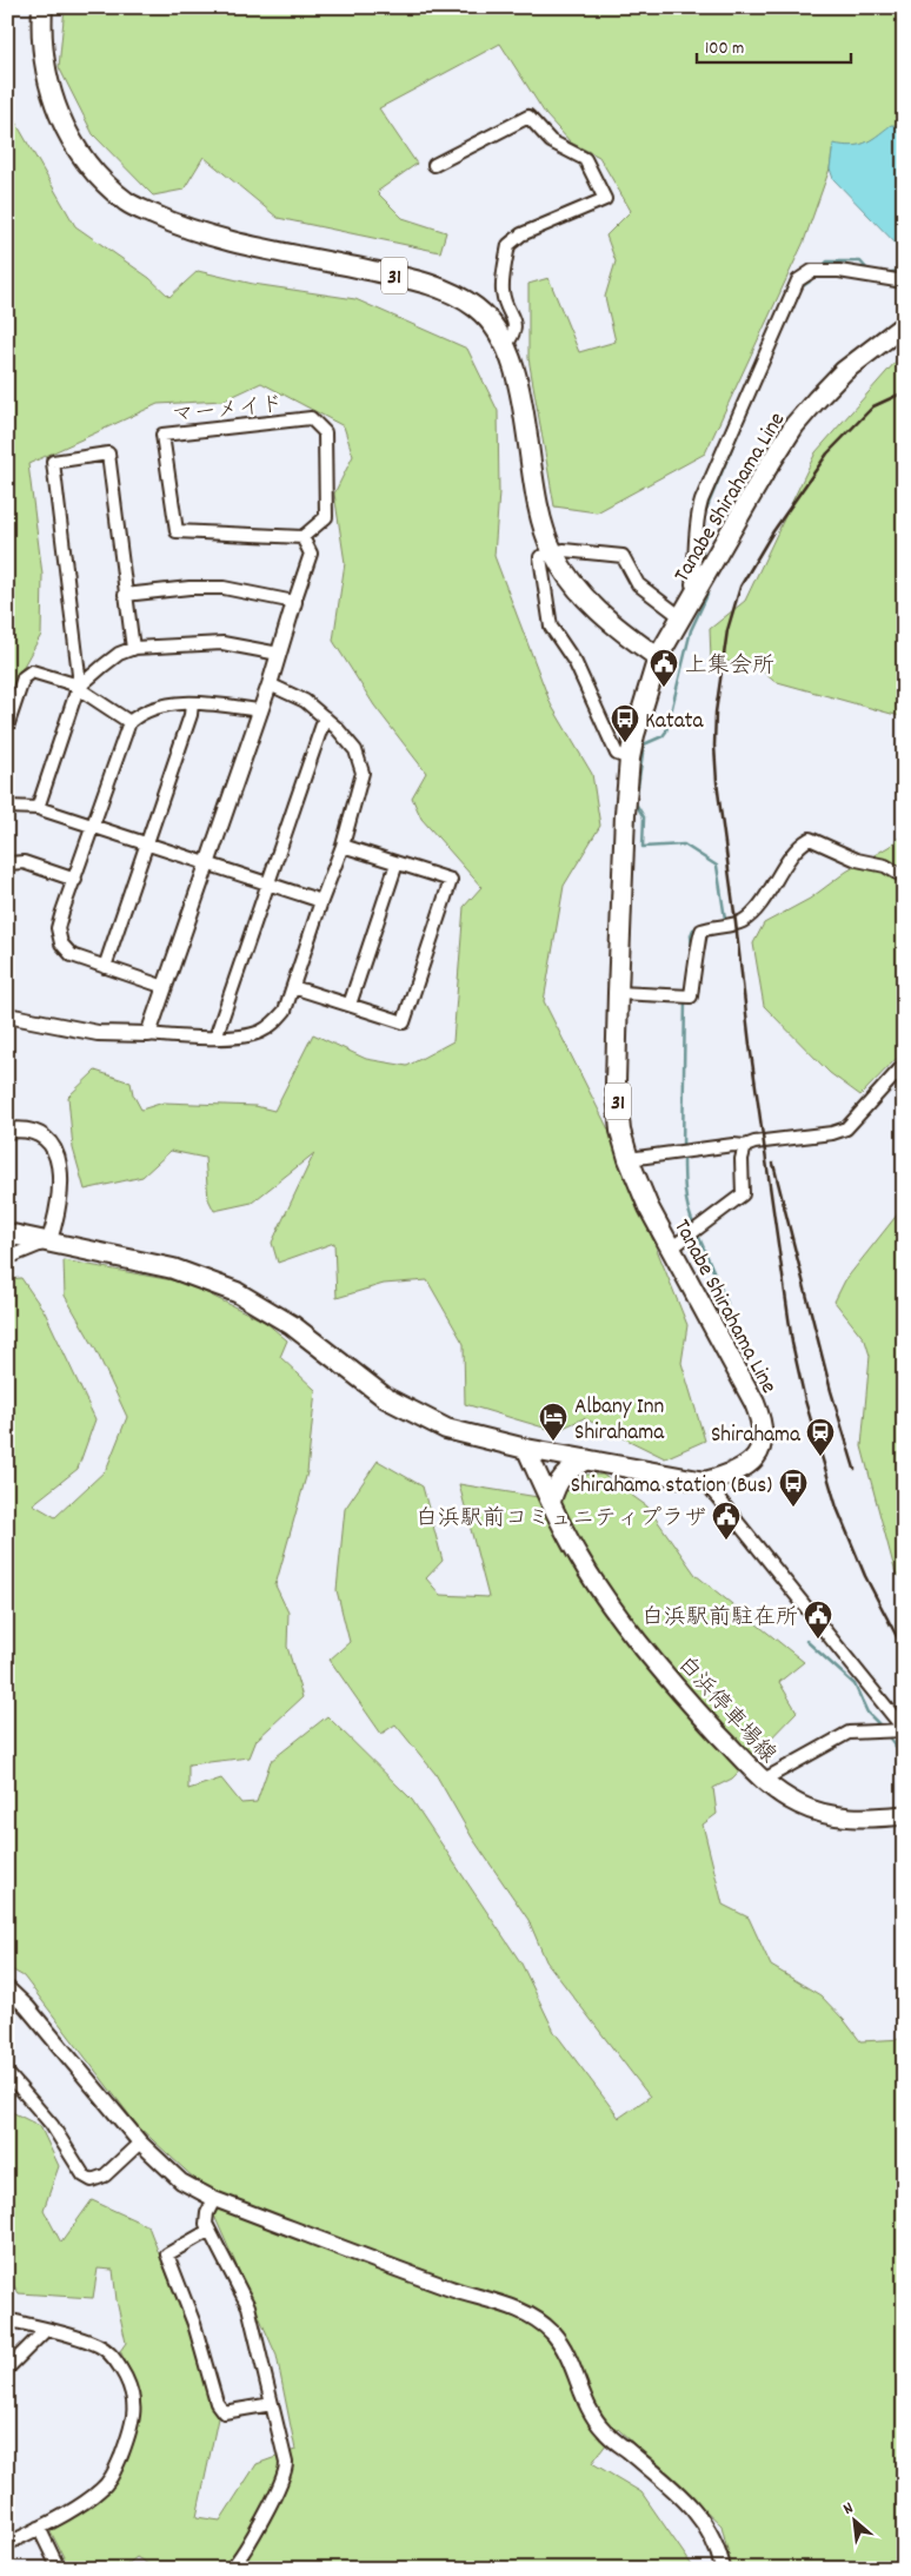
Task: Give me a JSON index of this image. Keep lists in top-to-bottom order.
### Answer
{
  "streets": {
    "main road": ["31", "Tanabe Shirahama Line", "白浜停車場線"],
    "street": ["マーメイド"]
  },
  "crossings": [
    ["31", "Tanabe Shirahama Line"]
  ],
  "places": {
    "public building": ["上集会所", "白浜駅前コミュニティプラザ", "白浜駅前駐在所"],
    "bus stop": ["Katata", "Shirahama station (Bus)"],
    "hotel": ["Albany Inn Shirahama"],
    "station": ["Shirahama"]
  },
  "scale_bar": "100 m",
  "north": "top left"
}
